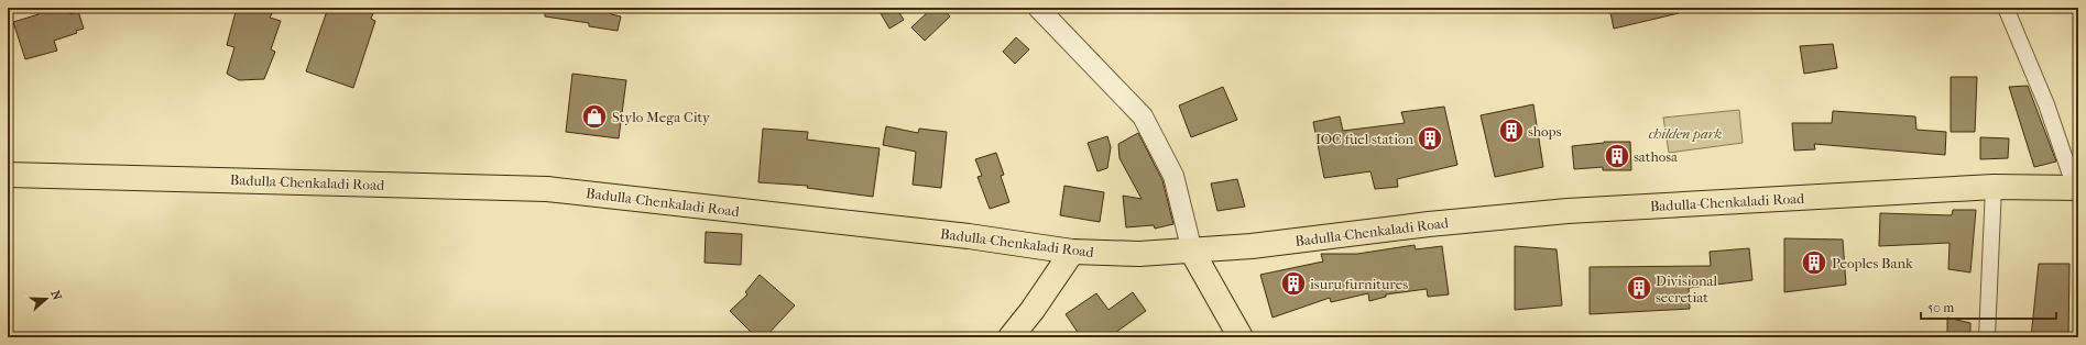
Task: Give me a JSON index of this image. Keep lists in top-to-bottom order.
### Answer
{
  "streets": {
    "main road": ["Badulla-Chenkaladi Road"]
  },
  "parks": ["childen park"],
  "places": {
    "shop": ["Stylo Mega City"],
    "building": [
      "shops",
      "IOC fuel station",
      "sathosa",
      "Peoples Bank",
      "isuru furnitures",
      "Divisional secretiat"
    ]
  },
  "scale_bar": "50 m",
  "north": "right"
}
